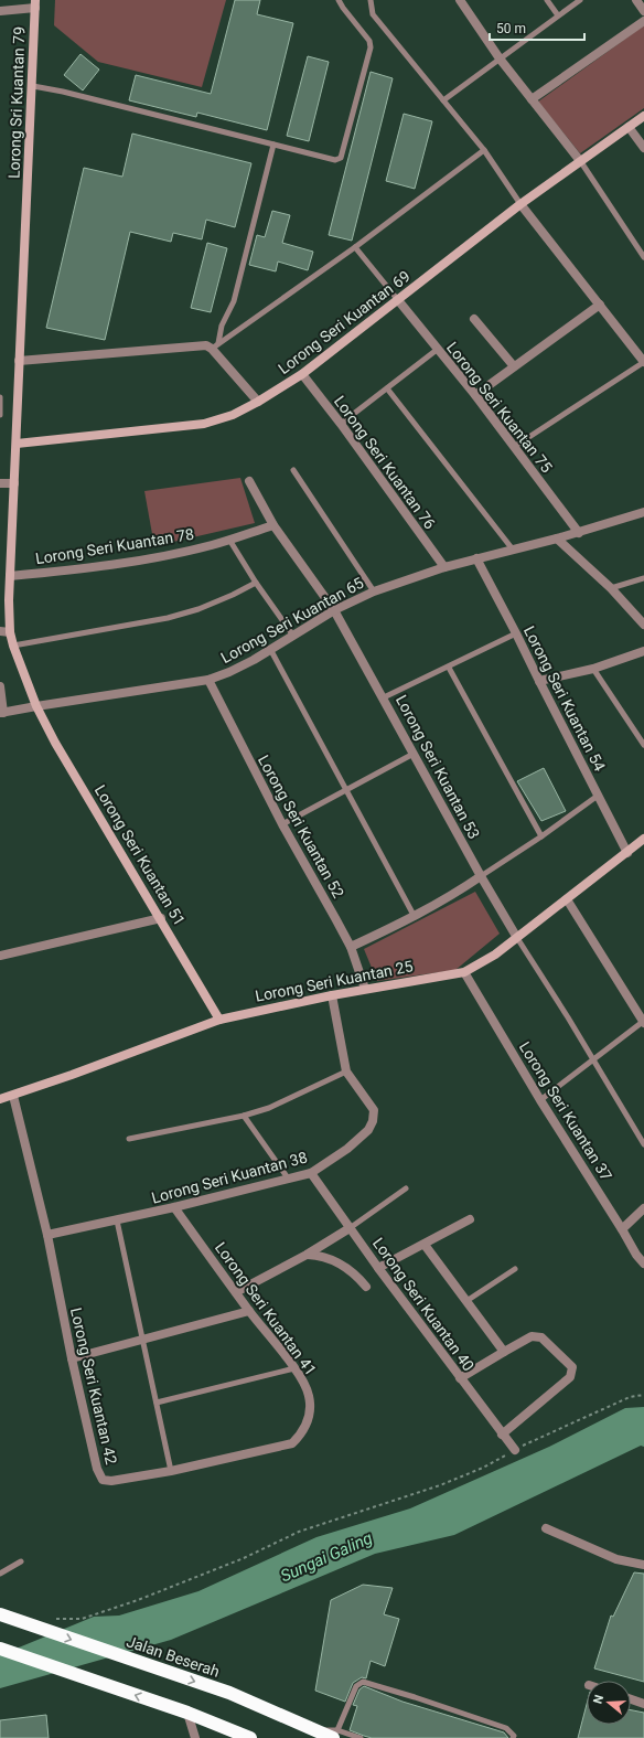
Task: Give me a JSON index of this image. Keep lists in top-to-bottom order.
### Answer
{
  "streets": {
    "highway": ["Jalan Beserah"],
    "street": [
      "Lorong Sri Kuantan 79",
      "Lorong Seri Kuantan 69",
      "Lorong Seri Kuantan 75",
      "Lorong Seri Kuantan 76",
      "Lorong Seri Kuantan 78",
      "Lorong Seri Kuantan 65",
      "Lorong Seri Kuantan 54",
      "Lorong Seri Kuantan 53",
      "Lorong Seri Kuantan 52",
      "Lorong Seri Kuantan 51",
      "Lorong Seri Kuantan 25",
      "Lorong Seri Kuantan 37",
      "Lorong Seri Kuantan 38",
      "Lorong Seri Kuantan 40",
      "Lorong Seri Kuantan 41",
      "Lorong Seri Kuantan 42"
    ]
  },
  "crossings": [
    ["Lorong Sri Kuantan 79", "Lorong Seri Kuantan 69"],
    ["Lorong Sri Kuantan 79", "Lorong Seri Kuantan 78"],
    ["Lorong Sri Kuantan 79", "Lorong Seri Kuantan 51"],
    ["Lorong Seri Kuantan 69", "Lorong Seri Kuantan 75"],
    ["Lorong Seri Kuantan 69", "Lorong Seri Kuantan 76"],
    ["Lorong Seri Kuantan 75", "Lorong Seri Kuantan 65"],
    ["Lorong Seri Kuantan 76", "Lorong Seri Kuantan 65"],
    ["Lorong Seri Kuantan 78", "Lorong Seri Kuantan 53"],
    ["Lorong Seri Kuantan 65", "Lorong Seri Kuantan 54"],
    ["Lorong Seri Kuantan 65", "Lorong Seri Kuantan 53"],
    ["Lorong Seri Kuantan 65", "Lorong Seri Kuantan 52"],
    ["Lorong Seri Kuantan 65", "Lorong Seri Kuantan 51"],
    ["Lorong Seri Kuantan 54", "Lorong Seri Kuantan 25"],
    ["Lorong Seri Kuantan 53", "Lorong Seri Kuantan 25"],
    ["Lorong Seri Kuantan 52", "Lorong Seri Kuantan 25"],
    ["Lorong Seri Kuantan 51", "Lorong Seri Kuantan 25"],
    ["Lorong Seri Kuantan 25", "Lorong Seri Kuantan 37"],
    ["Lorong Seri Kuantan 25", "Lorong Seri Kuantan 38"],
    ["Lorong Seri Kuantan 25", "Lorong Seri Kuantan 42"],
    ["Lorong Seri Kuantan 38", "Lorong Seri Kuantan 40"],
    ["Lorong Seri Kuantan 38", "Lorong Seri Kuantan 41"],
    ["Lorong Seri Kuantan 38", "Lorong Seri Kuantan 42"],
    ["Lorong Seri Kuantan 41", "Lorong Seri Kuantan 42"]
  ],
  "water": ["Sungai Galing"],
  "scale_bar": "50 m",
  "north": "left"
}
